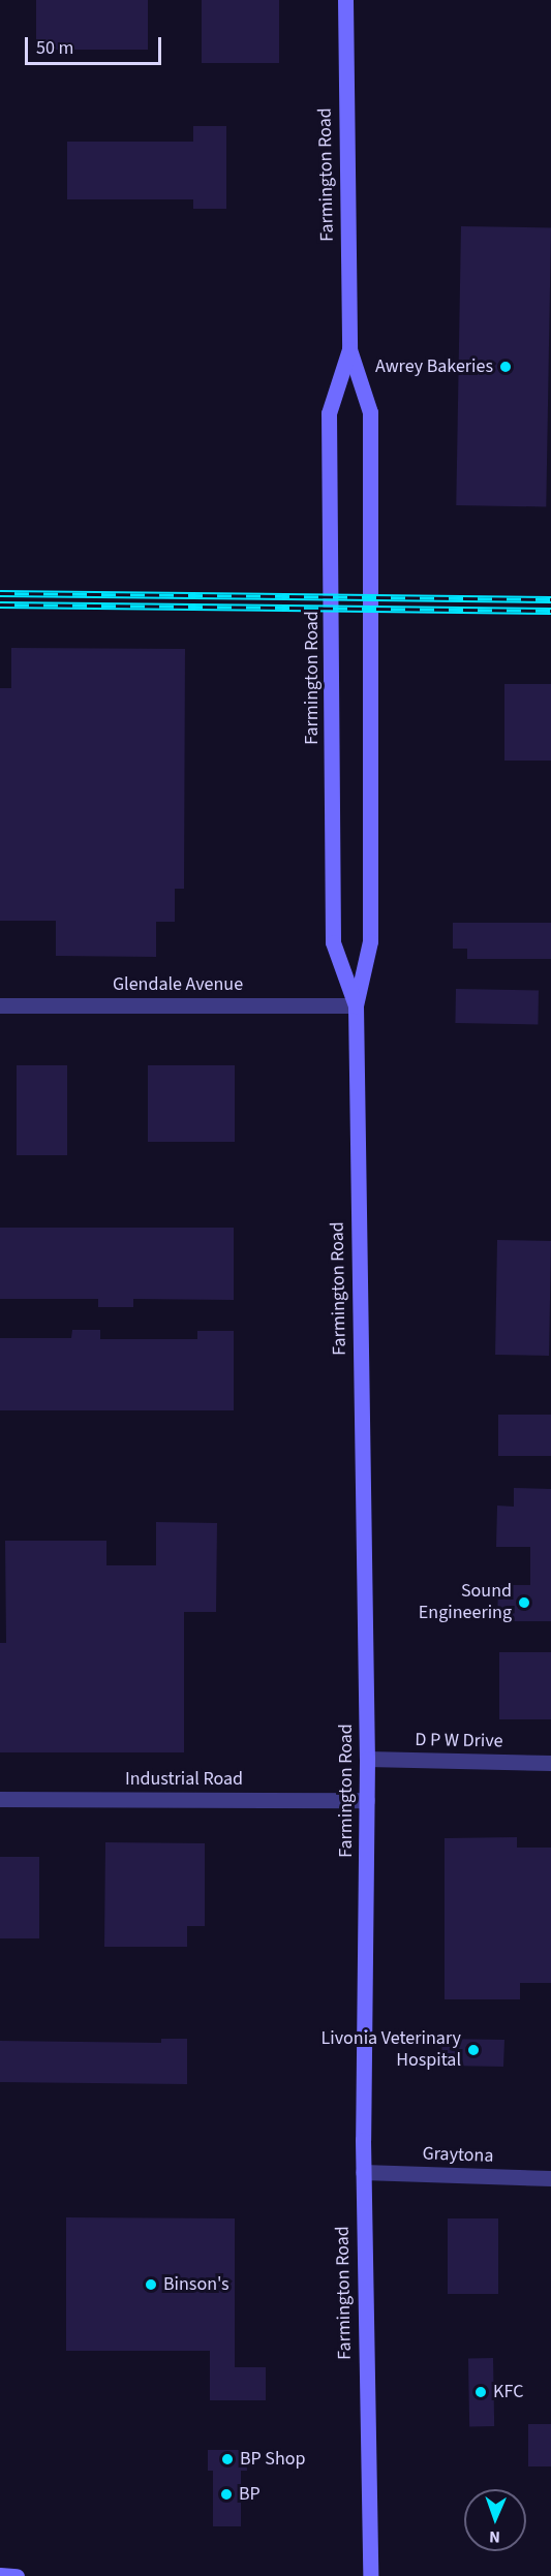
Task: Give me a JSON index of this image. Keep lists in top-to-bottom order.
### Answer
{
  "streets": {
    "main road": ["Farmington Road"],
    "street": [
      "Glendale Avenue",
      "D P W Drive",
      "Industrial Road",
      "Graytona"
    ]
  },
  "crossings": [
    ["Farmington Road", "Glendale Avenue"],
    ["Farmington Road", "D P W Drive"],
    ["Farmington Road", "Industrial Road"],
    ["Farmington Road", "Graytona"]
  ],
  "places": [
    "Awrey Bakeries",
    "Sound Engineering",
    "Livonia Veterinary Hospital",
    "Binson's",
    "KFC",
    "BP Shop",
    "BP"
  ],
  "scale_bar": "50 m",
  "north": "bottom"
}
